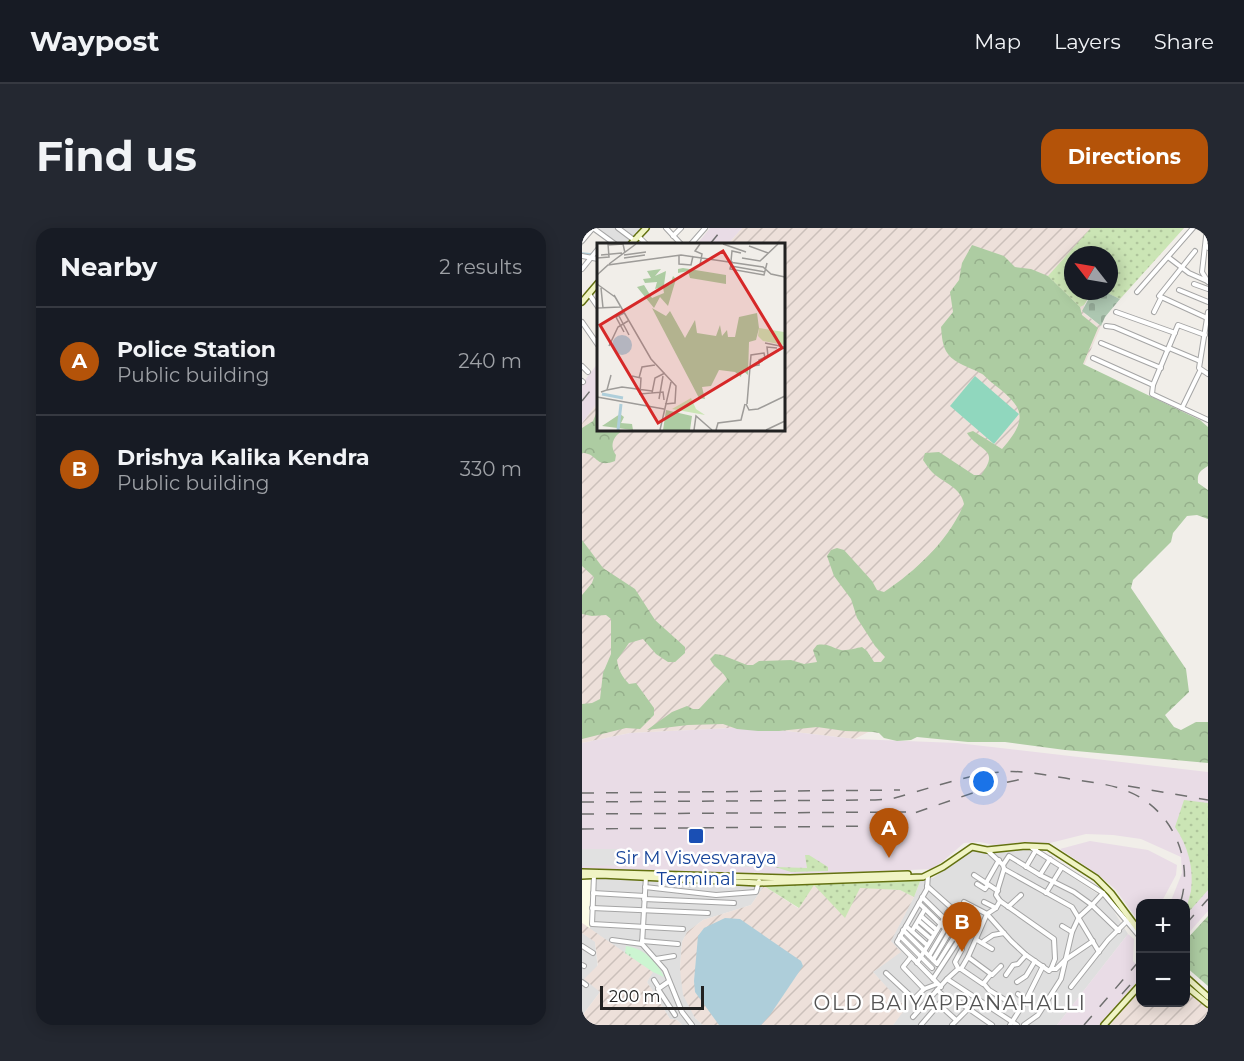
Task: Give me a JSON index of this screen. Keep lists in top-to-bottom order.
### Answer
{
  "districts": ["OLD BAIYAPPANAHALLI"],
  "places": {
    "transit": ["Sir M Visvesvaraya Terminal"]
  },
  "scale_bar": "200 m",
  "north": "top left",
  "page": {
    "header": "Waypost",
    "nav": ["Map", "Layers", "Share"],
    "buttons": "Directions",
    "title": "Find us",
    "heading": ["Nearby", "2 results"],
    "list": [
      {
        "mark": "A",
        "name": "Police Station",
        "note": "Public building",
        "value": "240 m"
      },
      {
        "mark": "B",
        "name": "Drishya Kalika Kendra",
        "note": "Public building",
        "value": "330 m"
      }
    ],
    "pins": ["A", "B"],
    "map_buttons": ["+", "−"],
    "scale": "200 m"
  }
}
